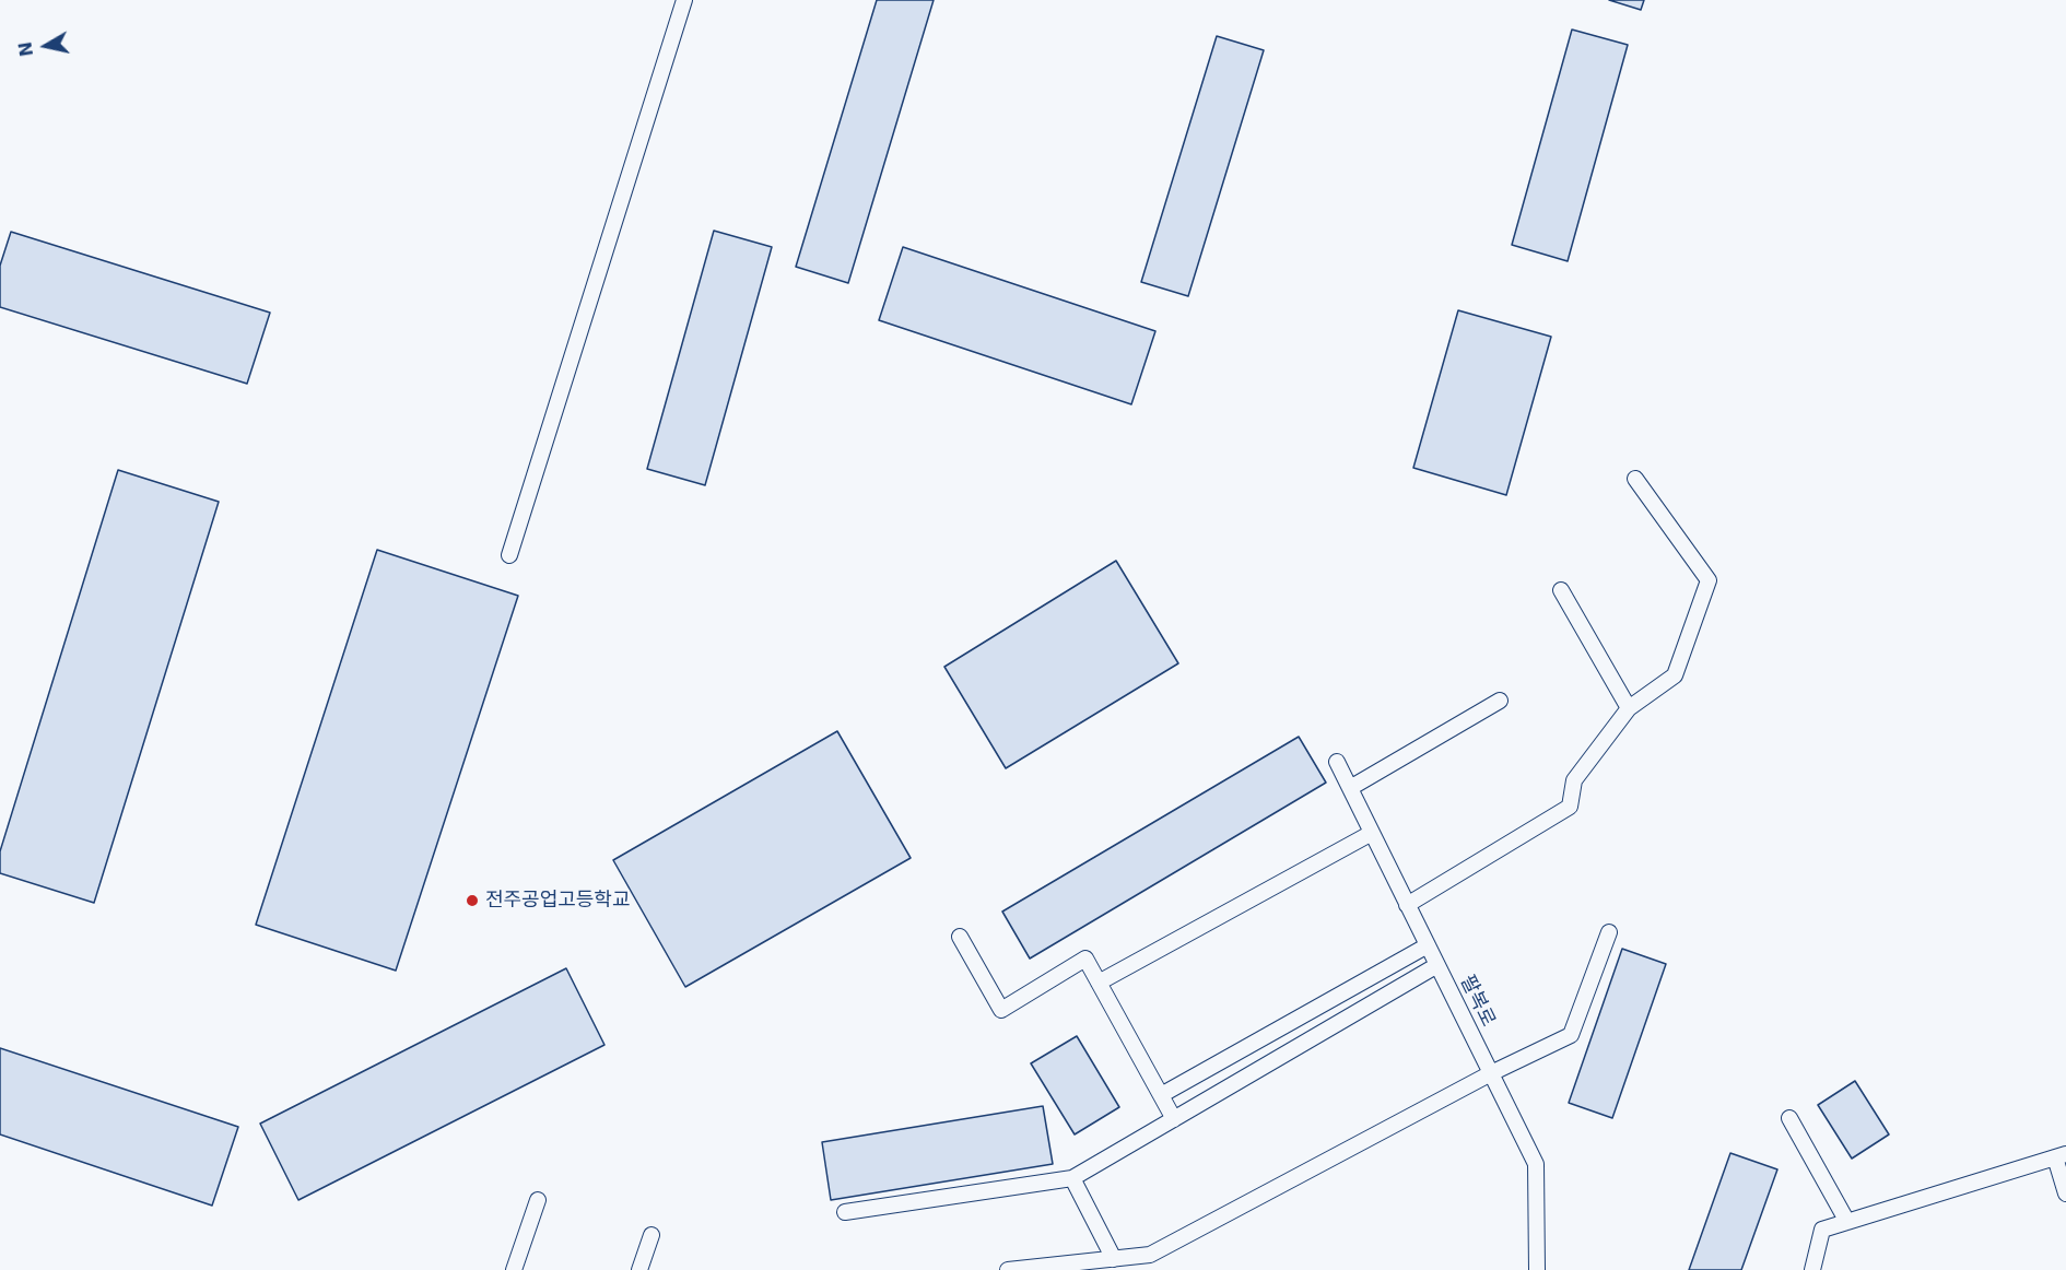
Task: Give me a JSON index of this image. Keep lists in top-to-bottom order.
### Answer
{
  "streets": {
    "lane": ["팔복로"]
  },
  "places": ["전주공업고등학교"],
  "north": "left"
}
